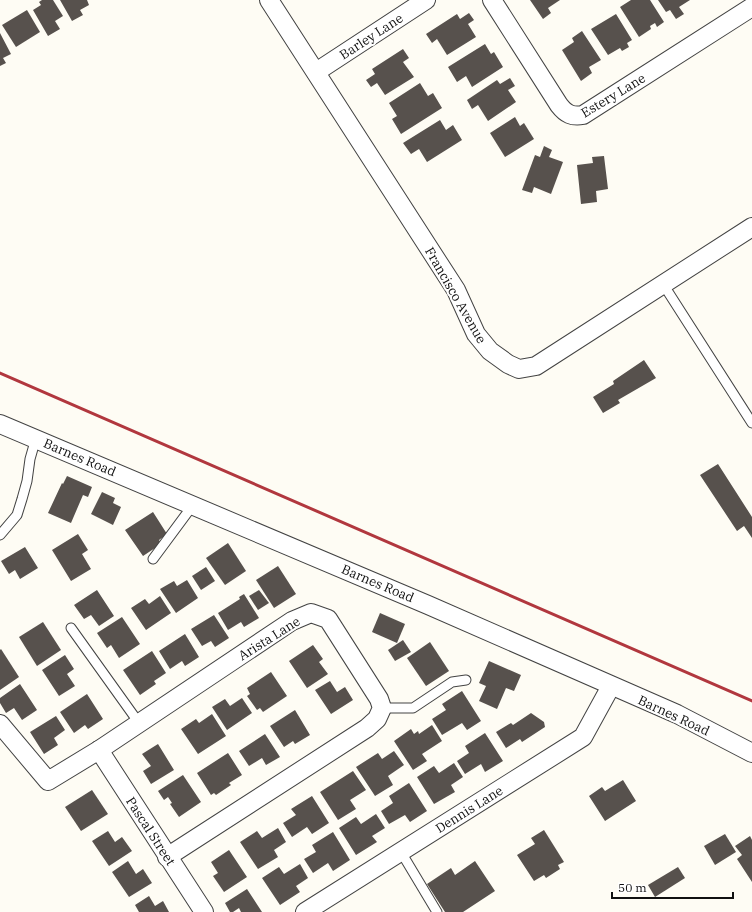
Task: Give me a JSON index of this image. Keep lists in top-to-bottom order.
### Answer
{
  "streets": {
    "street": [
      "Barley Lane",
      "Estery Lane",
      "Francisco Avenue",
      "Barnes Road",
      "Arista Lane",
      "Dennis Lane",
      "Pascal Street"
    ]
  },
  "crossings": [
    ["Barley Lane", "Francisco Avenue"],
    ["Barnes Road", "Dennis Lane"],
    ["Arista Lane", "Pascal Street"]
  ],
  "scale_bar": "50 m"
}
